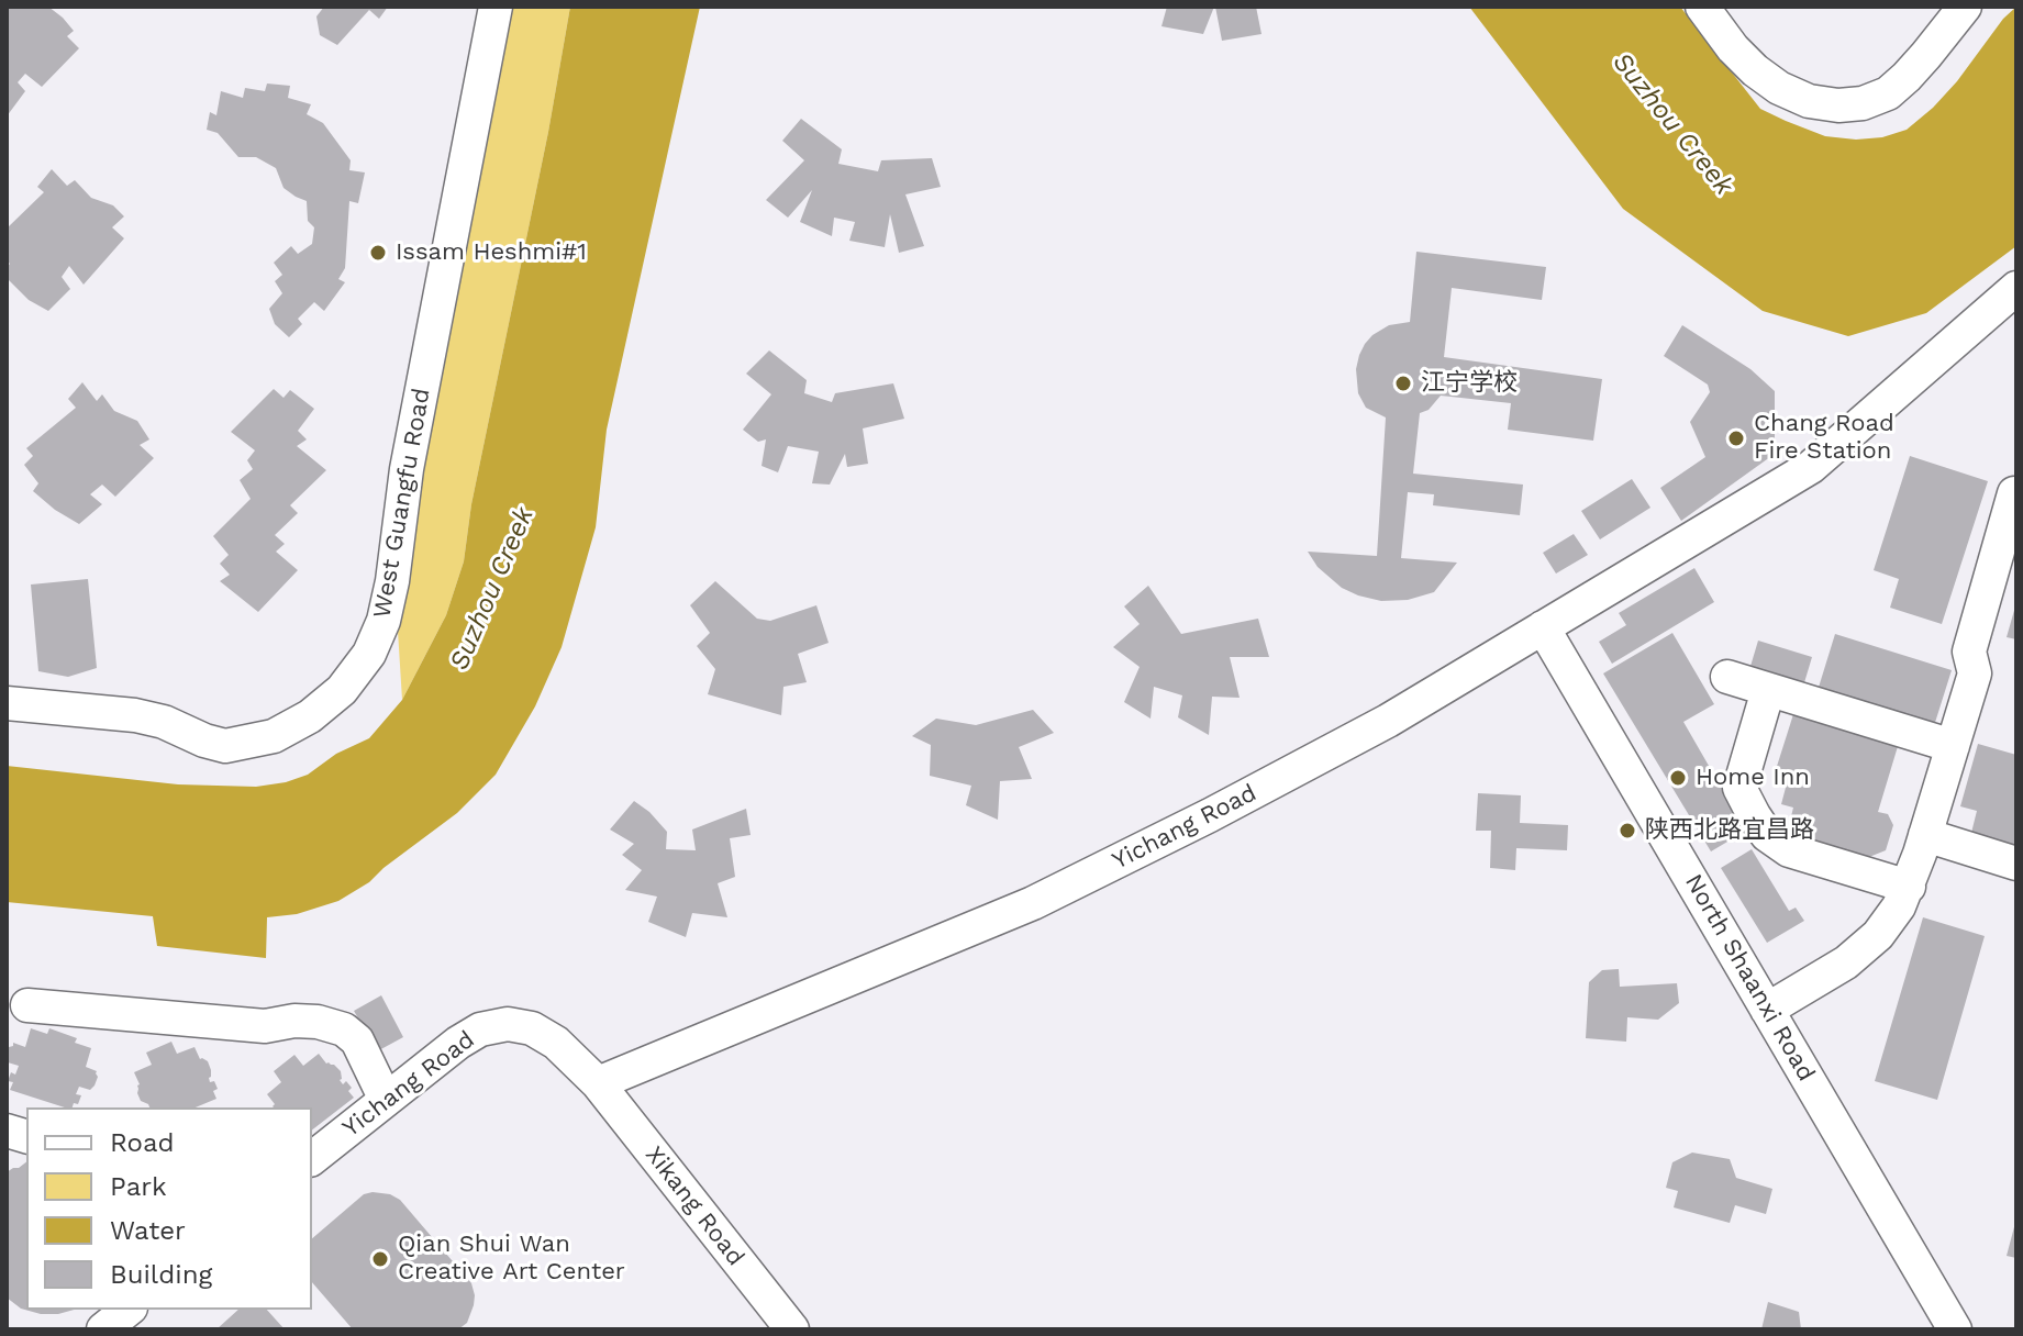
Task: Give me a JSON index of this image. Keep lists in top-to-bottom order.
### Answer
{
  "streets": {
    "street": [
      "West Guangfu Road",
      "Yichang Road",
      "North Shaanxi Road",
      "Xikang Road"
    ]
  },
  "crossings": [
    ["Yichang Road", "North Shaanxi Road"],
    ["Yichang Road", "Xikang Road"]
  ],
  "water": ["Suzhou Creek"],
  "places": [
    "Issam Heshmi#1",
    "江宁学校",
    "Chang Road Fire Station",
    "Home Inn",
    "陕西北路宜昌路",
    "Qian Shui Wan Creative Art Center"
  ],
  "legend": [
    "Road",
    "Park",
    "Water",
    "Building"
  ]
}
